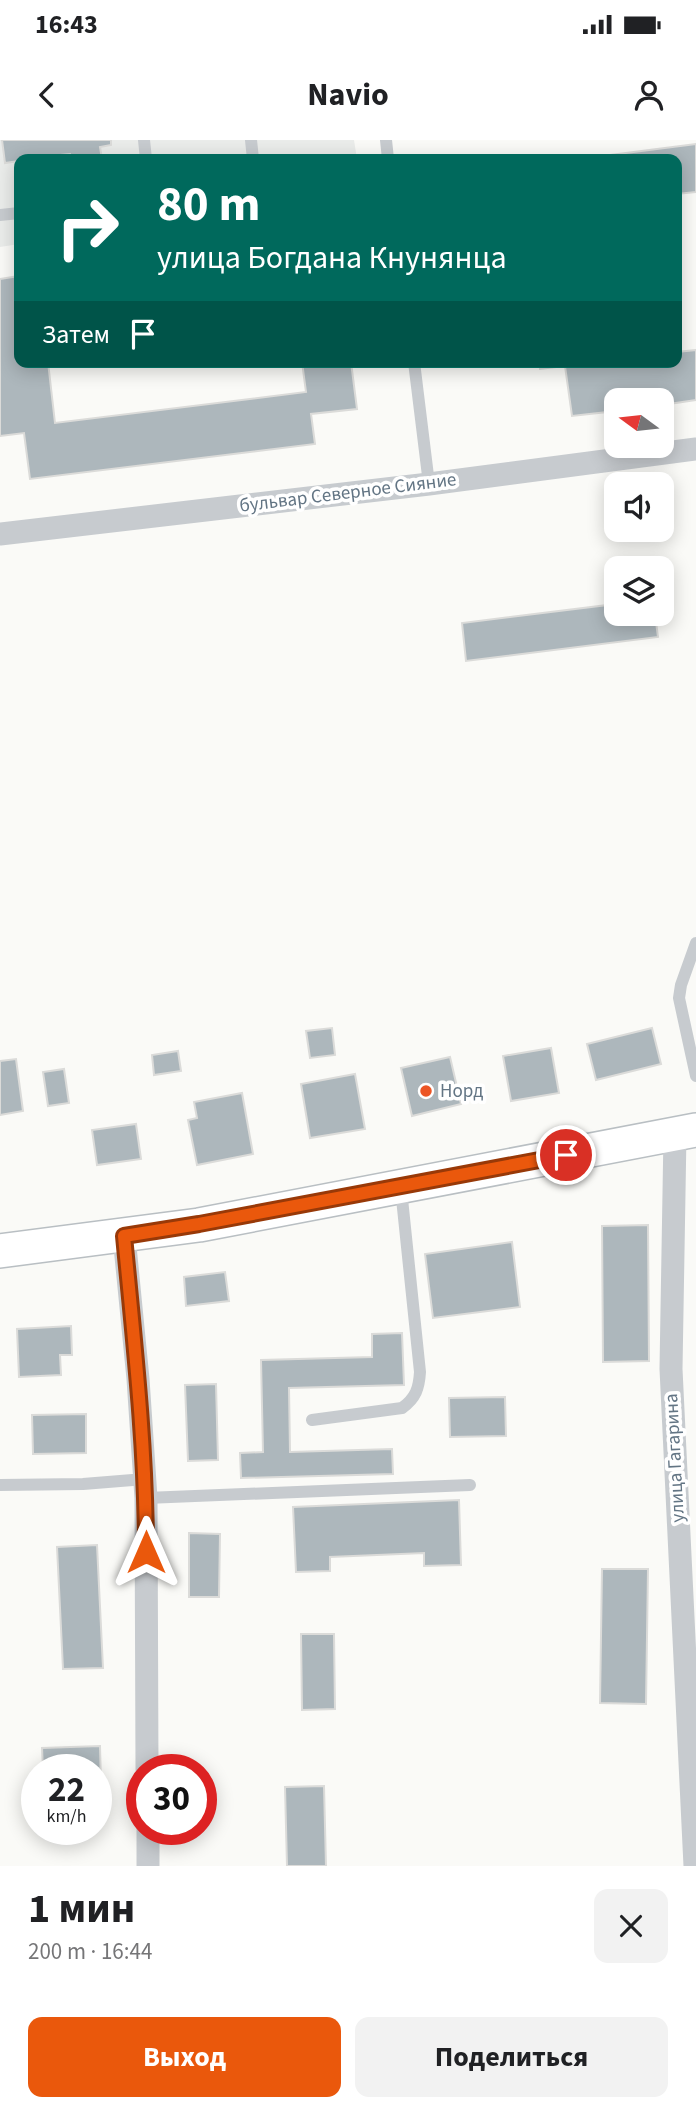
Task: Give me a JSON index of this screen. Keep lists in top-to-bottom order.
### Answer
{
  "streets": {
    "street": ["бульвар Северное Сияние", "улица Гагарина"]
  },
  "places": ["Норд"],
  "north": "left",
  "page": {
    "status": "16:43",
    "header": "Navio",
    "turn": ["80 m", "улица Богдана Кнунянца"],
    "then": "Затем",
    "speed": "22 km/h",
    "limit": "30",
    "heading": ["1 мин", "200 m · 16:44"],
    "buttons": ["Выход", "Поделиться"]
  }
}
